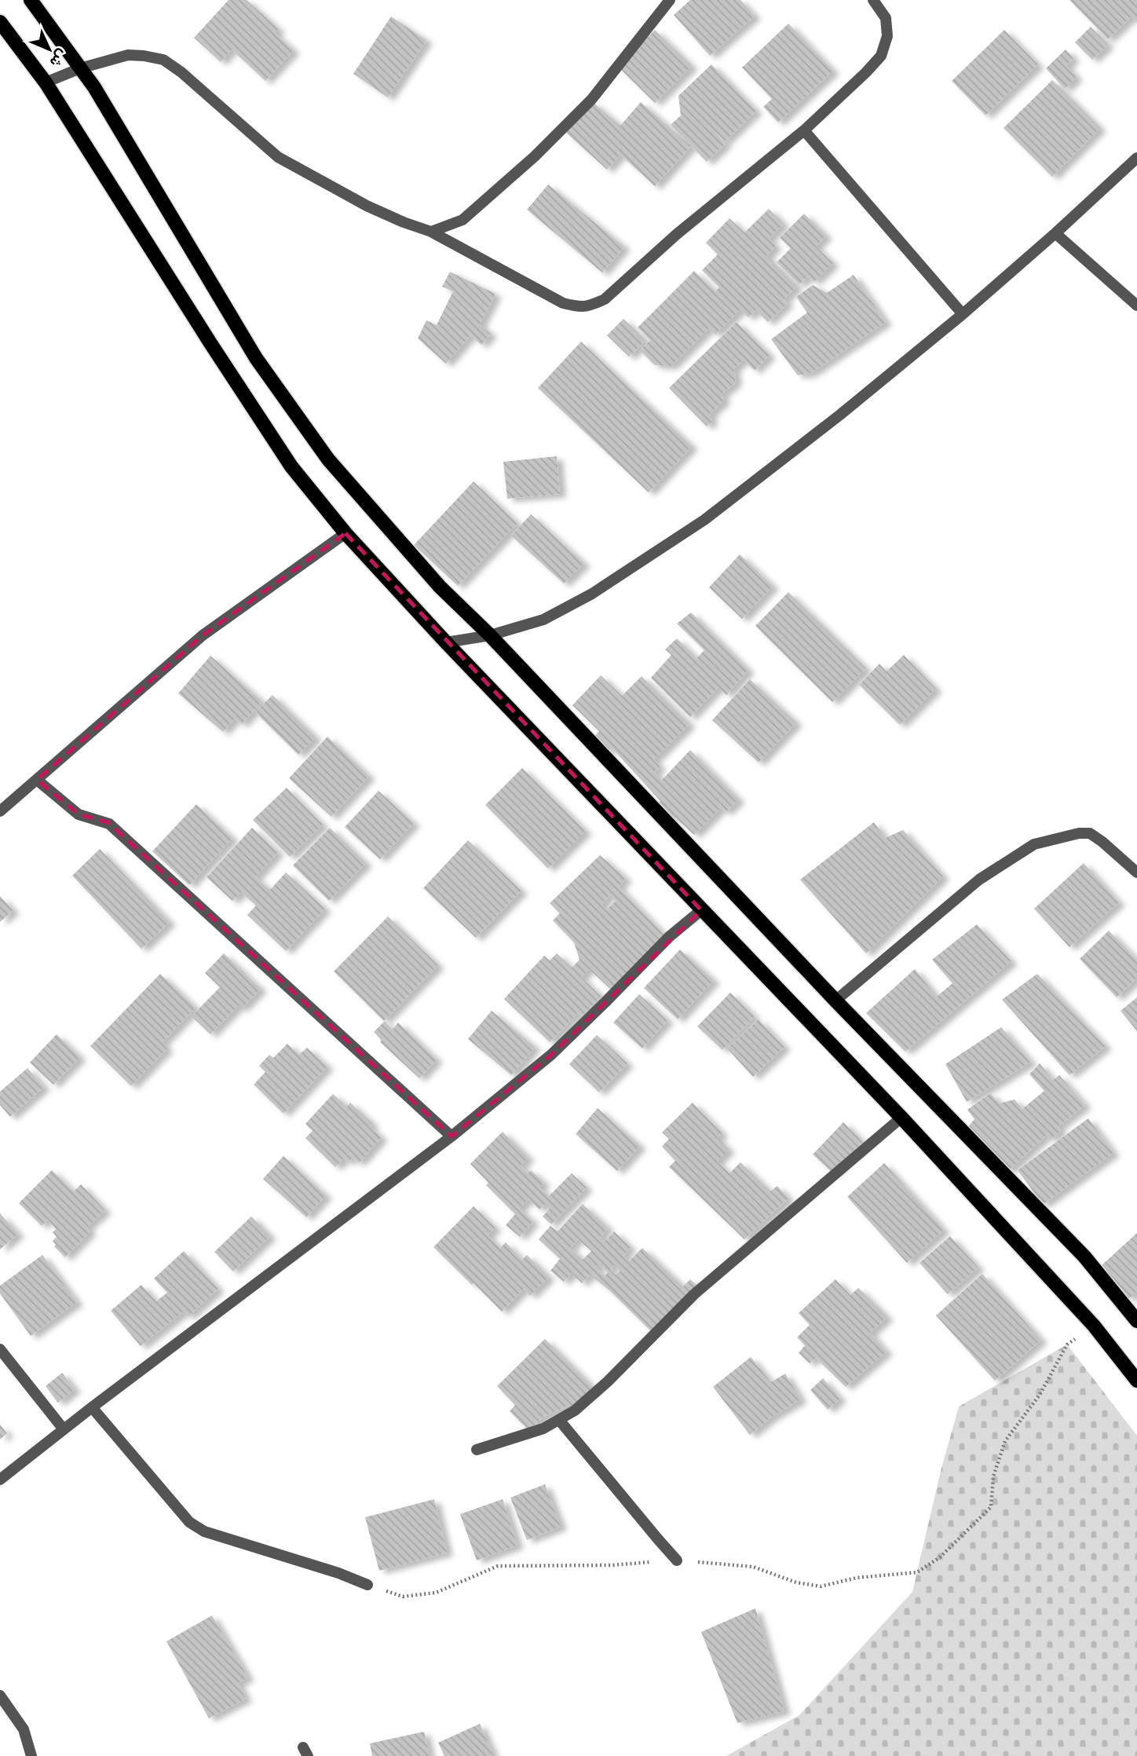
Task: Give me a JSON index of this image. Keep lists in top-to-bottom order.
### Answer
{
  "north": "bottom right"
}
